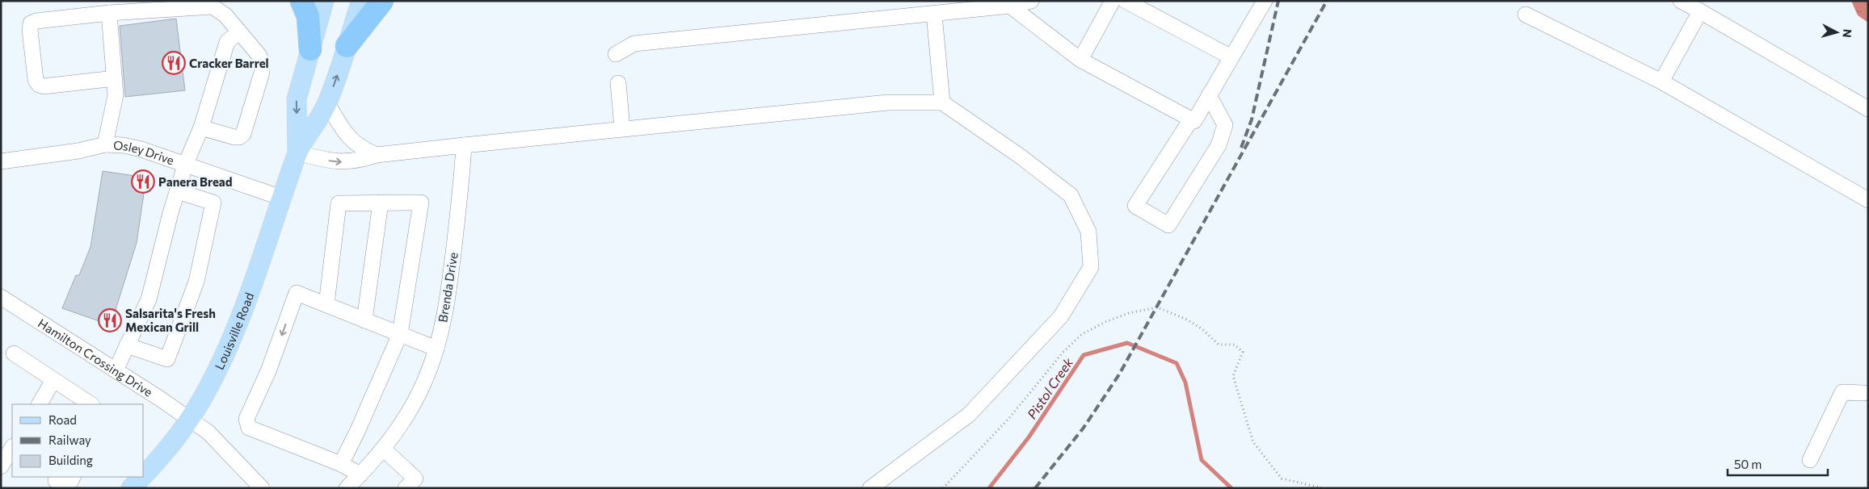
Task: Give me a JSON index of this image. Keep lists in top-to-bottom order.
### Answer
{
  "streets": {
    "main road": ["Louisville Road"],
    "street": ["Osley Drive", "Brenda Drive", "Hamilton Crossing Drive"]
  },
  "crossings": [
    ["Osley Drive", "Louisville Road"],
    ["Louisville Road", "Hamilton Crossing Drive"]
  ],
  "water": ["Pistol Creek"],
  "places": {
    "restaurant": ["Cracker Barrel", "Panera Bread", "Salsarita's Fresh Mexican Grill"]
  },
  "legend": ["Road", "Railway", "Building"],
  "scale_bar": "50 m",
  "north": "right"
}
